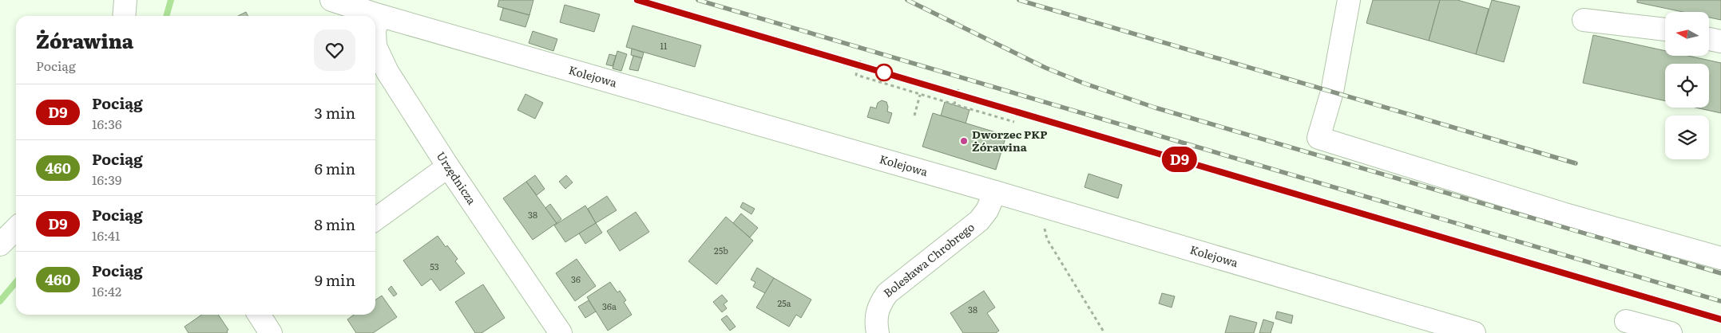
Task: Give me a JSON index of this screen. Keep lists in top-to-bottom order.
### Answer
{
  "streets": {
    "street": ["Kolejowa", "Urzędnicza", "Bolesława Chrobrego"]
  },
  "crossings": [
    ["Kolejowa", "Urzędnicza"],
    ["Kolejowa", "Bolesława Chrobrego"]
  ],
  "places": ["Dworzec PKP Żórawina"],
  "house_numbers": [
    "11",
    "38",
    "25b",
    "53",
    "36",
    "25a",
    "36a",
    "38"
  ],
  "north": "left",
  "page": {
    "on_map": "D9",
    "heading": ["Żórawina", "Pociąg"],
    "list": [
      {
        "mark": "D9",
        "name": "Pociąg",
        "note": "16:36",
        "value": "3 min"
      },
      {
        "mark": "460",
        "name": "Pociąg",
        "note": "16:39",
        "value": "6 min"
      },
      {
        "mark": "D9",
        "name": "Pociąg",
        "note": "16:41",
        "value": "8 min"
      },
      {
        "mark": "460",
        "name": "Pociąg",
        "note": "16:42",
        "value": "9 min"
      }
    ]
  }
}
